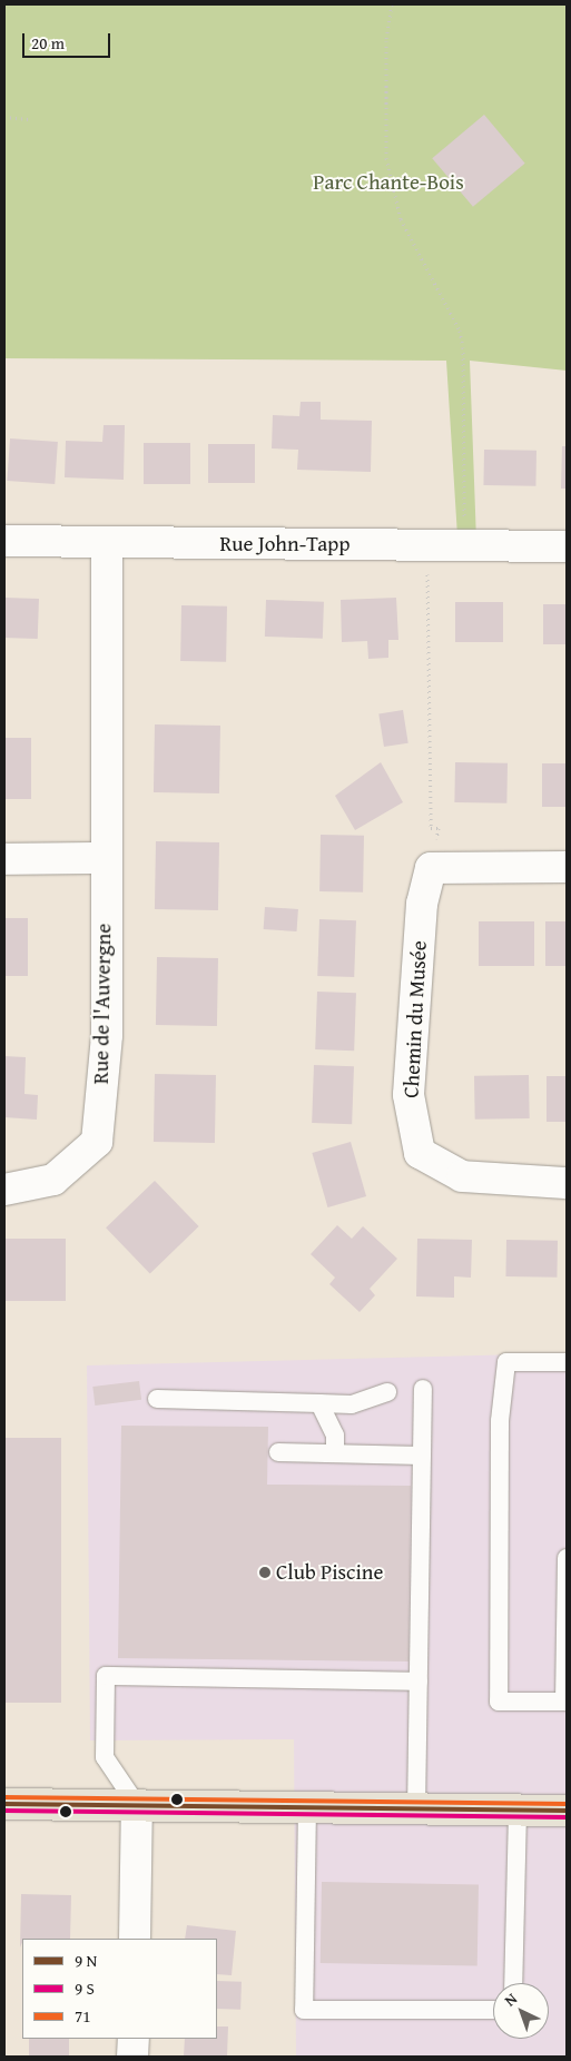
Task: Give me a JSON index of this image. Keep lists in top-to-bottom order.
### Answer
{
  "streets": {
    "street": ["Rue John-Tapp", "Rue de l'Auvergne", "Chemin du Musée"]
  },
  "crossings": [
    ["Rue John-Tapp", "Rue de l'Auvergne"]
  ],
  "parks": ["Parc Chante-Bois"],
  "places": ["Club Piscine"],
  "lines": ["transit line 71"],
  "legend": ["9 N", "9 S", "71"],
  "scale_bar": "20 m",
  "north": "top left"
}
